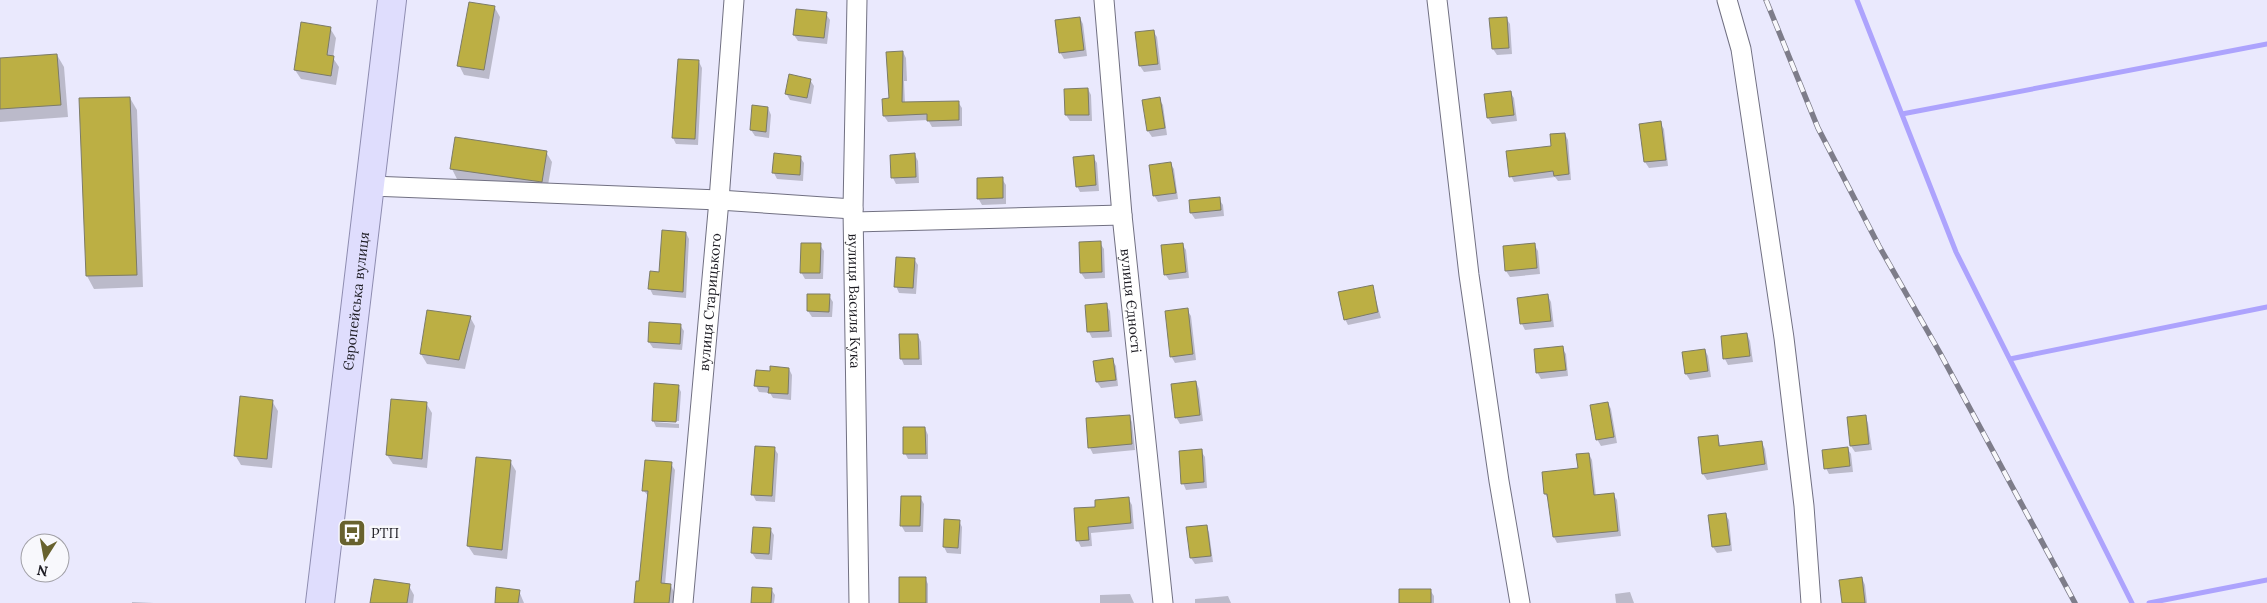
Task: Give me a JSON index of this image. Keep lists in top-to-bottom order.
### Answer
{
  "streets": {
    "main road": ["Європейська вулиця"],
    "street": ["вулиця Василя Кука", "вулиця Старицького", "вулиця Єдності"]
  },
  "places": {
    "bus stop": ["РТП"]
  },
  "north": "bottom"
}
